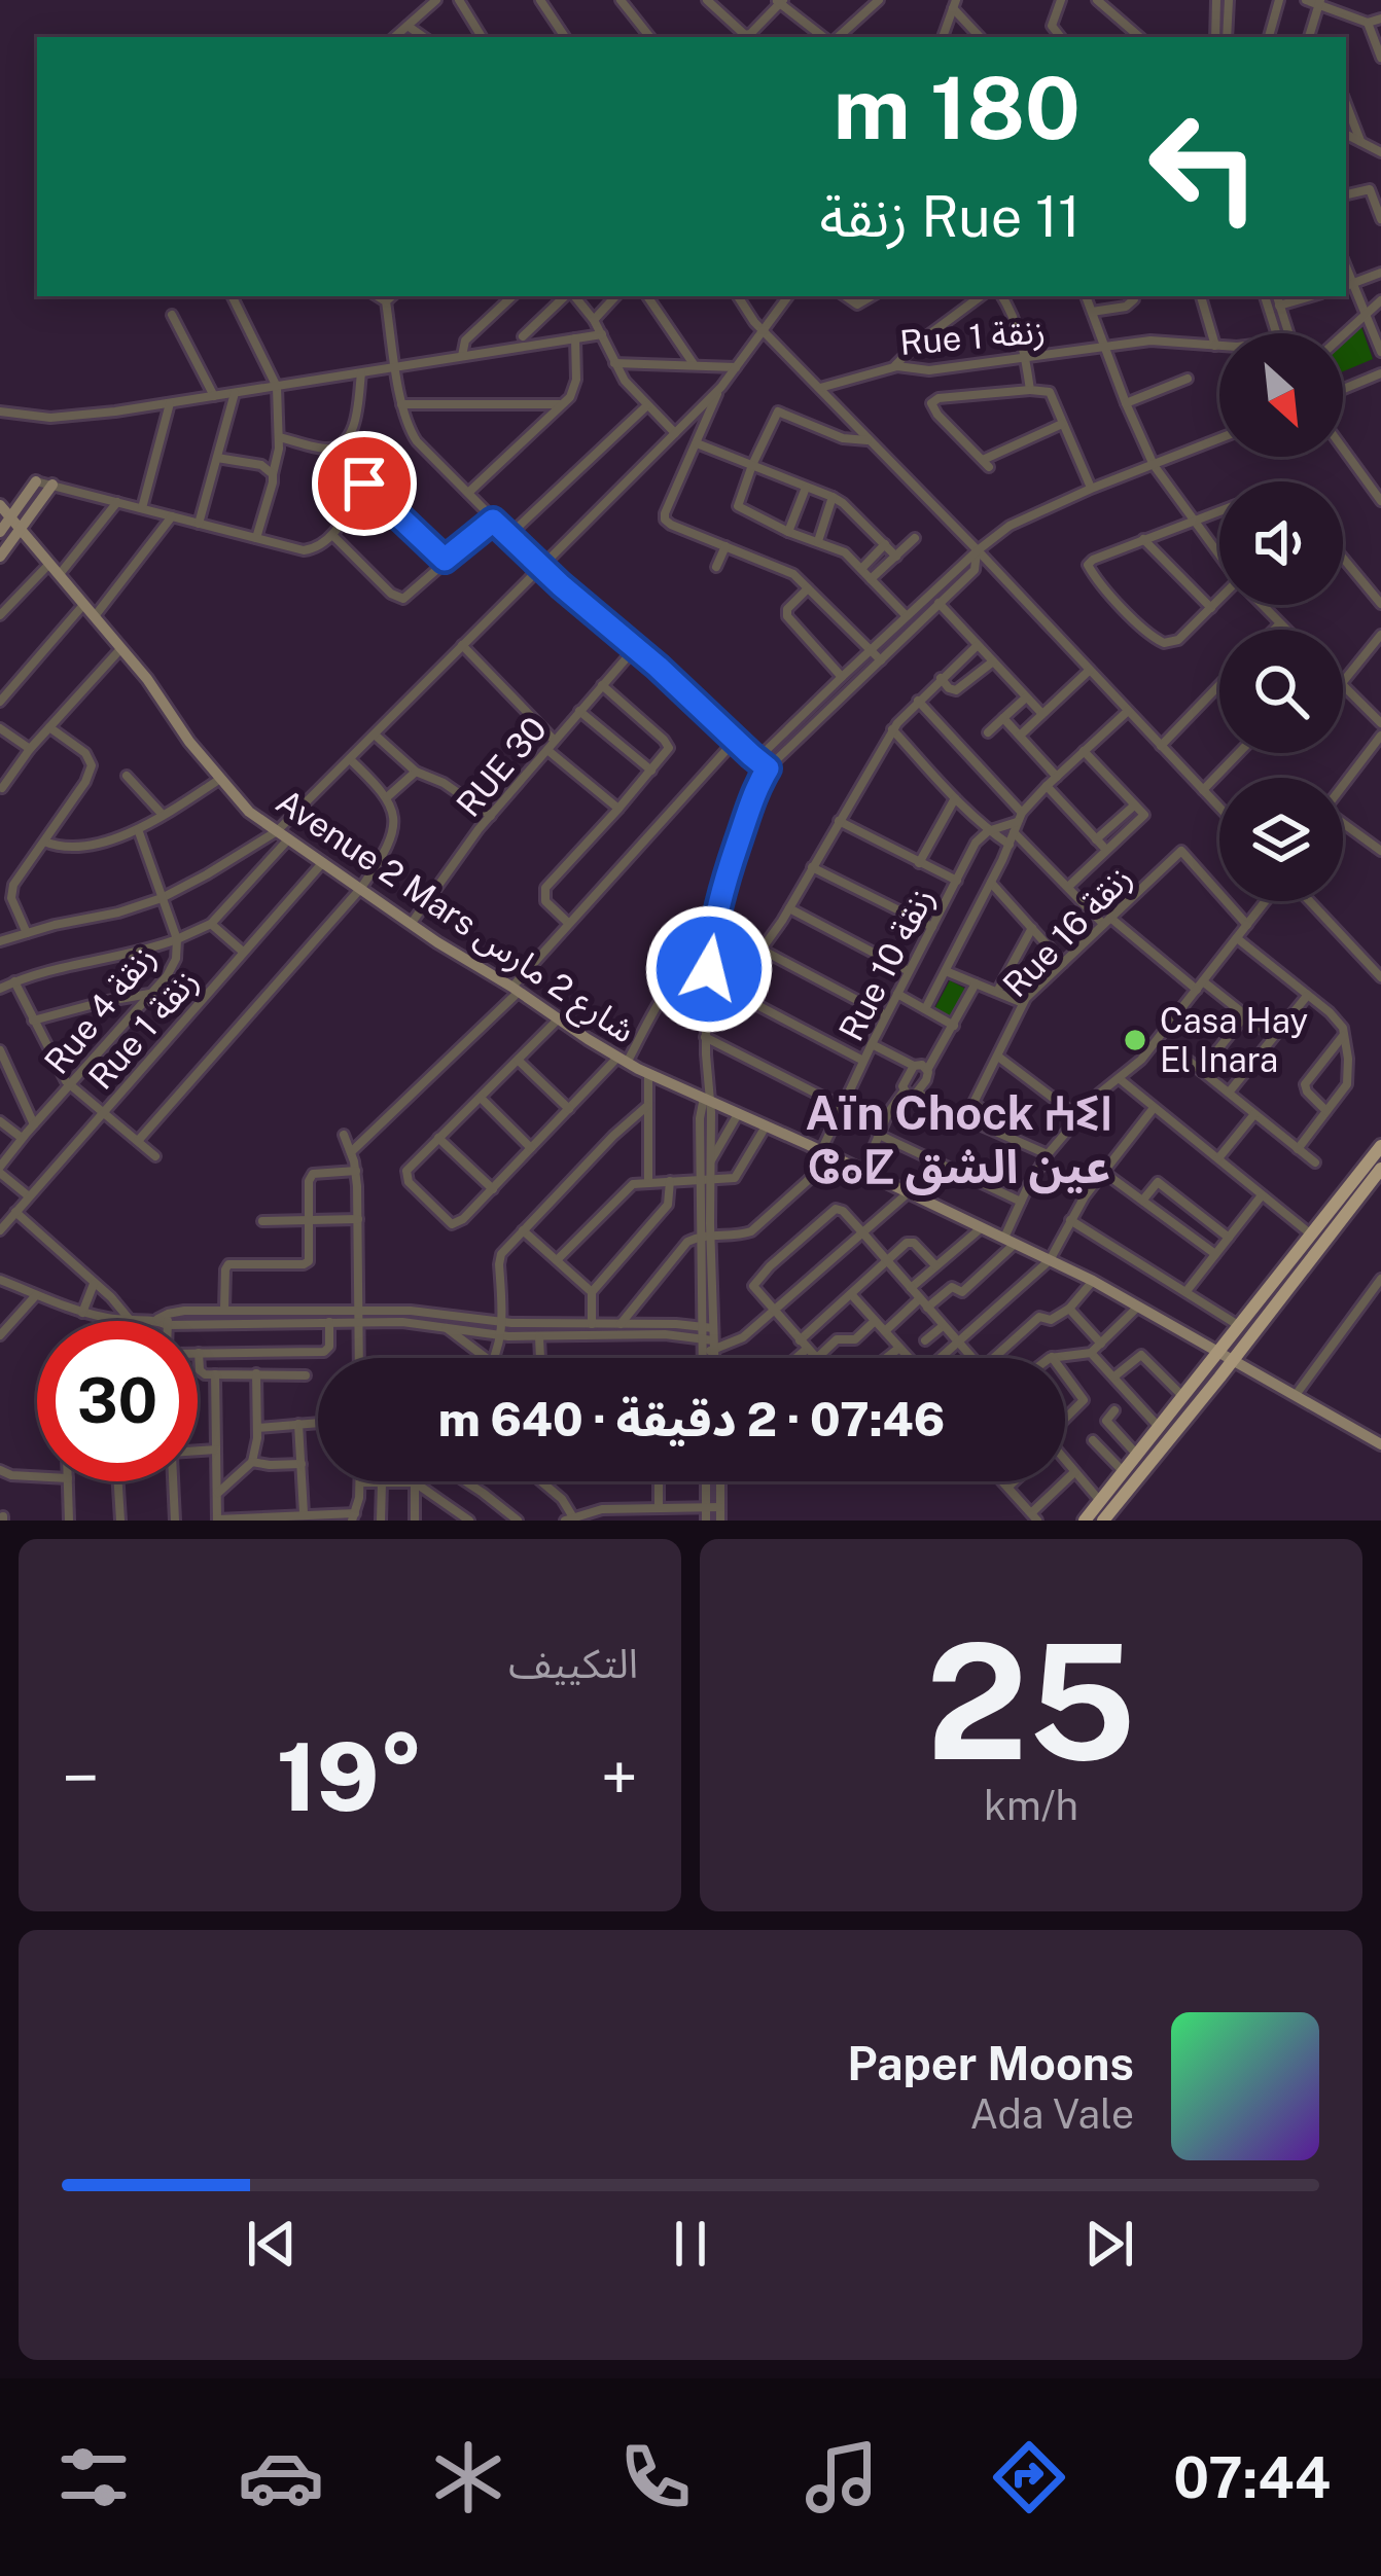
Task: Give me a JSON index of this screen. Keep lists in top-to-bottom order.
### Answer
{
  "streets": {
    "street": [
      "Rue 1 زنقة",
      "RUE 30",
      "Avenue 2 Mars شارع 2 مارس",
      "Rue 16 زنقة",
      "Rue 10 زنقة",
      "Rue 4 زنقة"
    ]
  },
  "crossings": [
    ["Rue 1 زنقة", "Avenue 2 Mars شارع 2 مارس"],
    ["RUE 30", "Avenue 2 Mars شارع 2 مارس"],
    ["Avenue 2 Mars شارع 2 مارس", "Rue 10 زنقة"],
    ["Avenue 2 Mars شارع 2 مارس", "Rue 4 زنقة"]
  ],
  "districts": ["Aïn Chock ⵄⵉⵏ ⵛⴰⵇ عين الشق"],
  "places": ["Casa Hay El Inara"],
  "north": "bottom right",
  "page": {
    "turn": ["180 m", "Rue 11 زنقة"],
    "limit": "30",
    "trip": "07:46 · 2 دقيقة · 640 m",
    "tile": [
      ["25", "km/h"],
      "التكييف"
    ],
    "heat": ["−", "19°", "+"],
    "song": ["Paper Moons", "Ada Vale"],
    "tabs": "07:44"
  }
}
